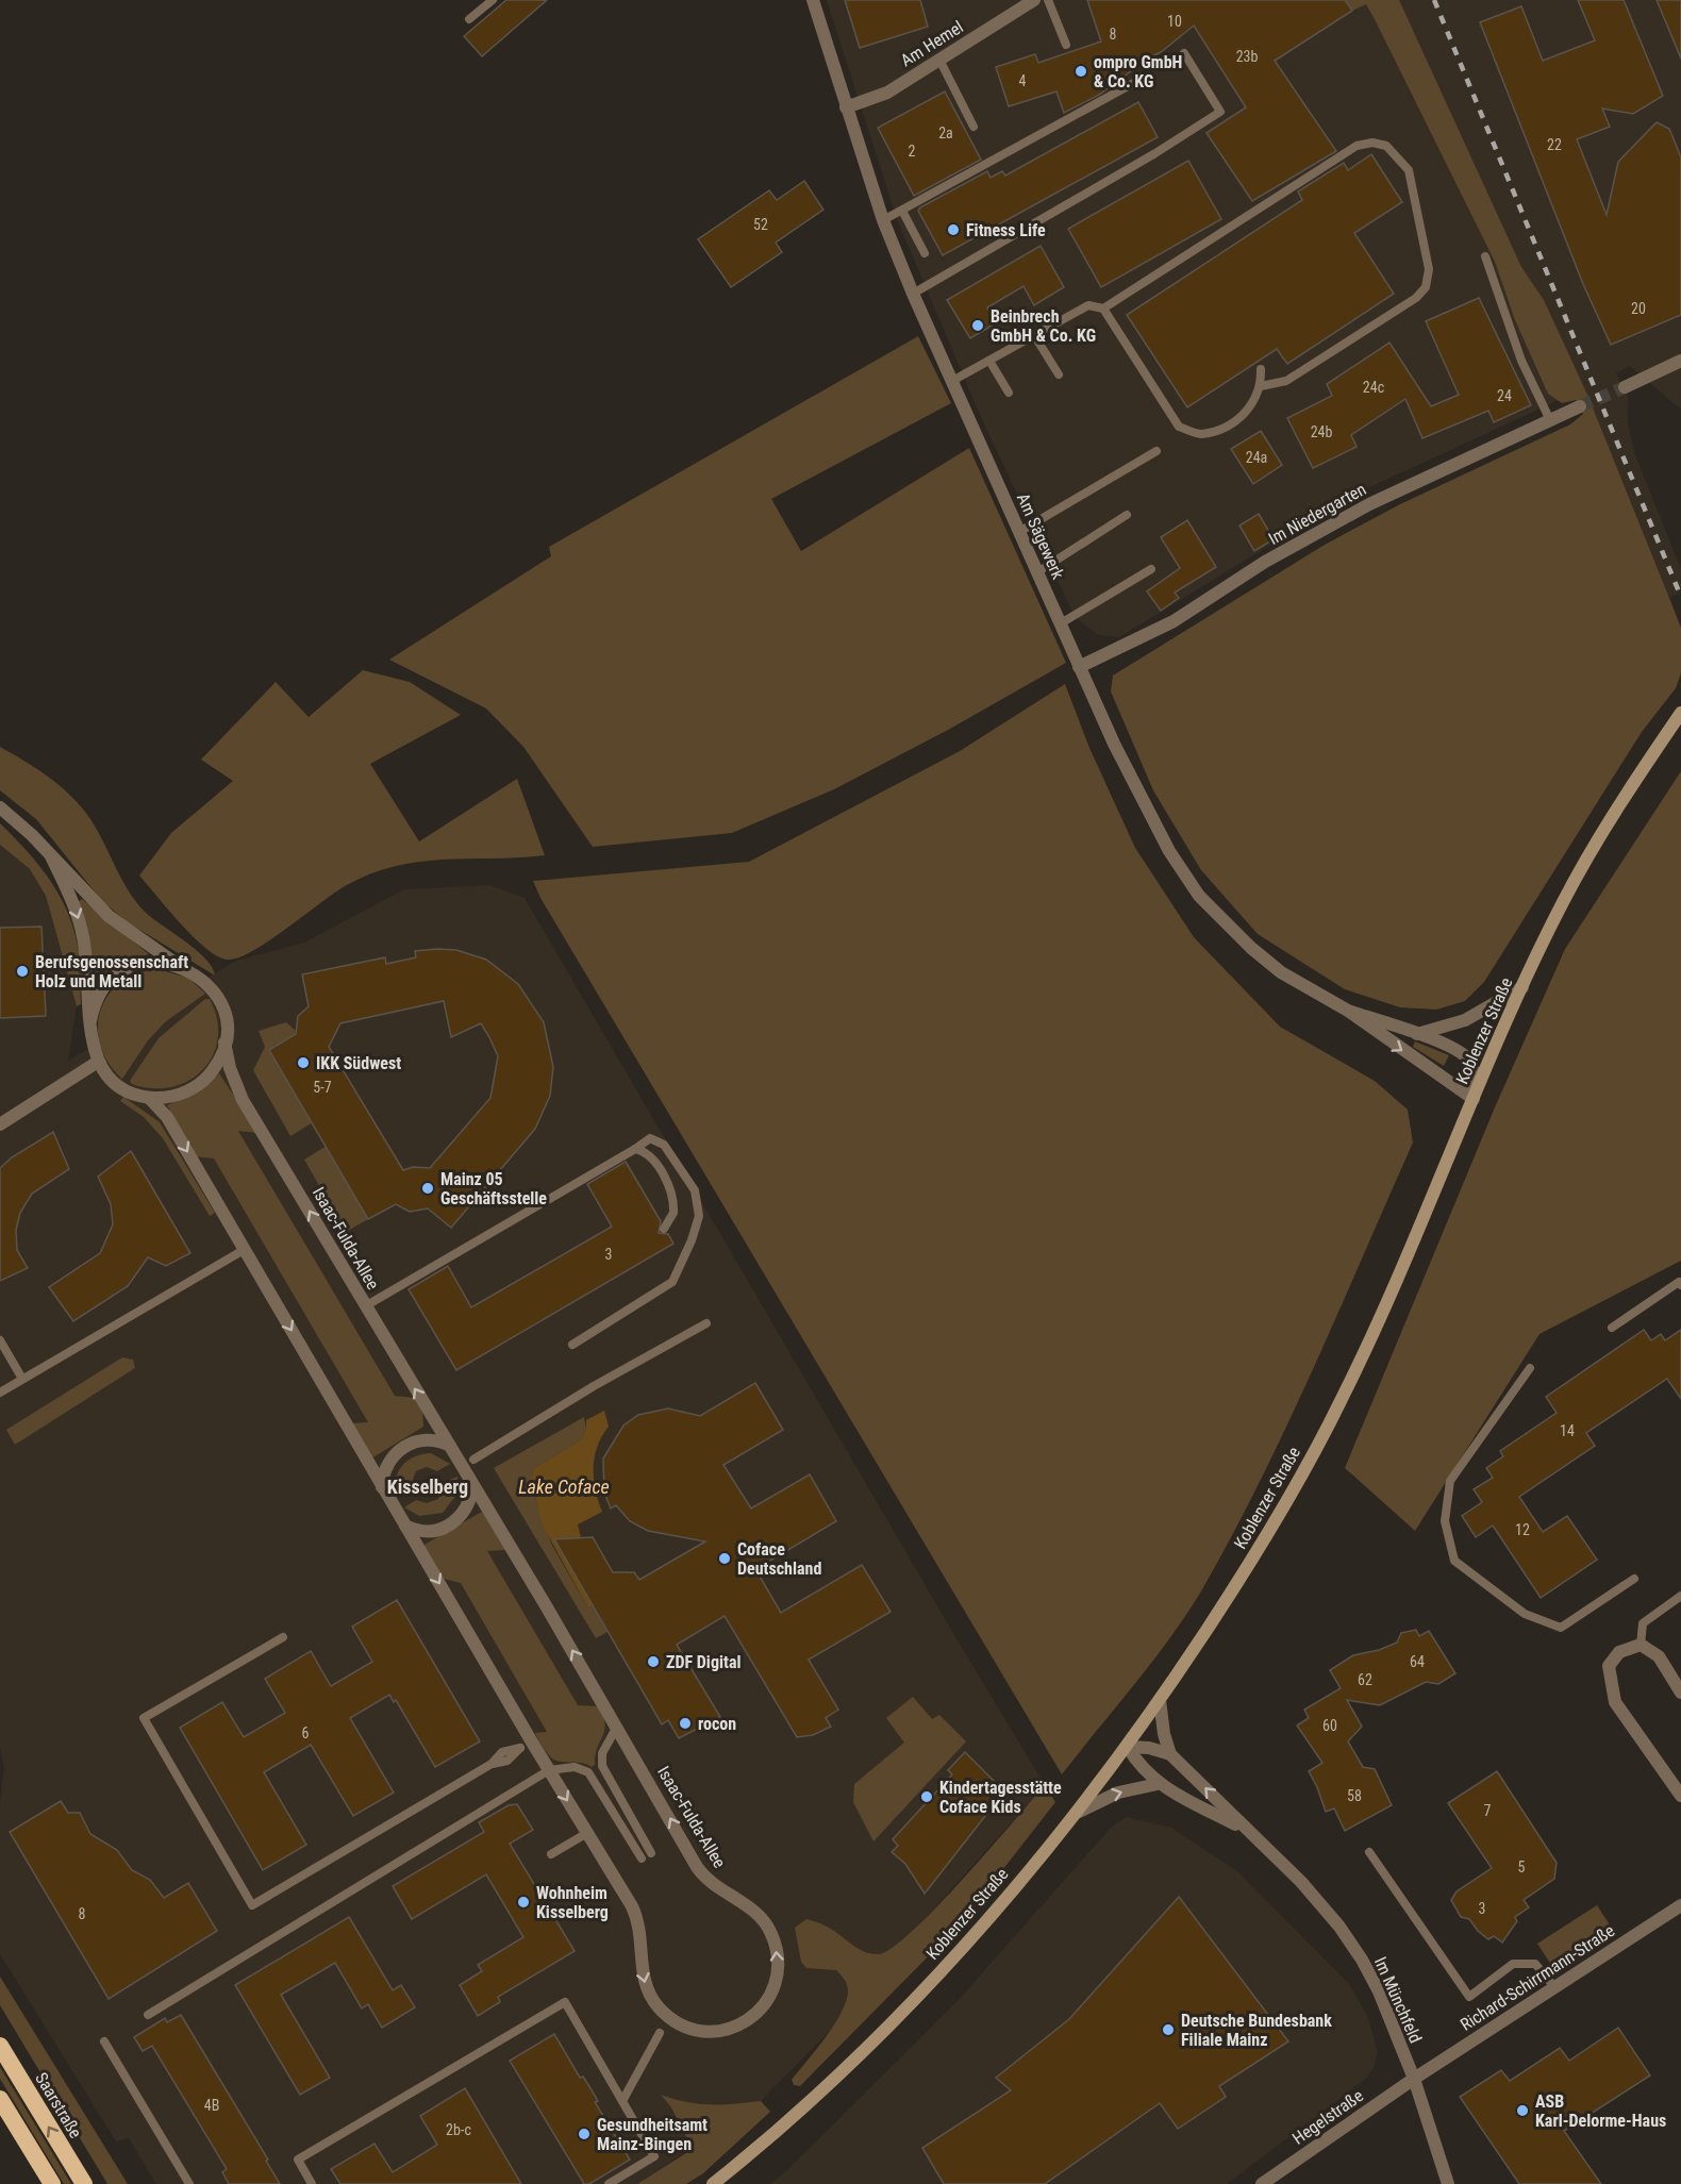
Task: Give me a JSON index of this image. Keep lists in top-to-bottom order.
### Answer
{
  "streets": {
    "highway": ["Saarstraße"],
    "main road": ["Koblenzer Straße"],
    "street": [
      "Am Hemel",
      "Im Niedergarten",
      "Am Sägewerk",
      "Isaac-Fulda-Allee",
      "Richard-Schirrmann-Straße",
      "Im Münchfeld",
      "Hegelstraße"
    ]
  },
  "crossings": [
    ["Am Hemel", "Am Sägewerk"],
    ["Im Niedergarten", "Am Sägewerk"],
    ["Am Sägewerk", "Koblenzer Straße"],
    ["Koblenzer Straße", "Im Münchfeld"],
    ["Richard-Schirrmann-Straße", "Im Münchfeld"],
    ["Richard-Schirrmann-Straße", "Hegelstraße"],
    ["Im Münchfeld", "Hegelstraße"]
  ],
  "districts": ["Kisselberg"],
  "water": ["Lake Coface"],
  "places": [
    "ompro GmbH & Co. KG",
    "Fitness Life",
    "Beinbrech GmbH & Co. KG",
    "Berufsgenossenschaft Holz und Metall",
    "IKK Südwest",
    "Mainz 05 Geschäftsstelle",
    "Coface Deutschland",
    "ZDF Digital",
    "rocon",
    "Kindertagesstätte Coface Kids",
    "Wohnheim Kisselberg",
    "Deutsche Bundesbank Filiale Mainz",
    "ASB Karl-Delorme-Haus",
    "Gesundheitsamt Mainz-Bingen"
  ],
  "house_numbers": [
    "10",
    "8",
    "23b",
    "4",
    "2a",
    "22",
    "2",
    "52",
    "20",
    "24c",
    "24",
    "24b",
    "24a",
    "5-7",
    "3",
    "14",
    "12",
    "64",
    "62",
    "60",
    "6",
    "58",
    "7",
    "5",
    "3",
    "8",
    "4B",
    "2b-c"
  ]
}
